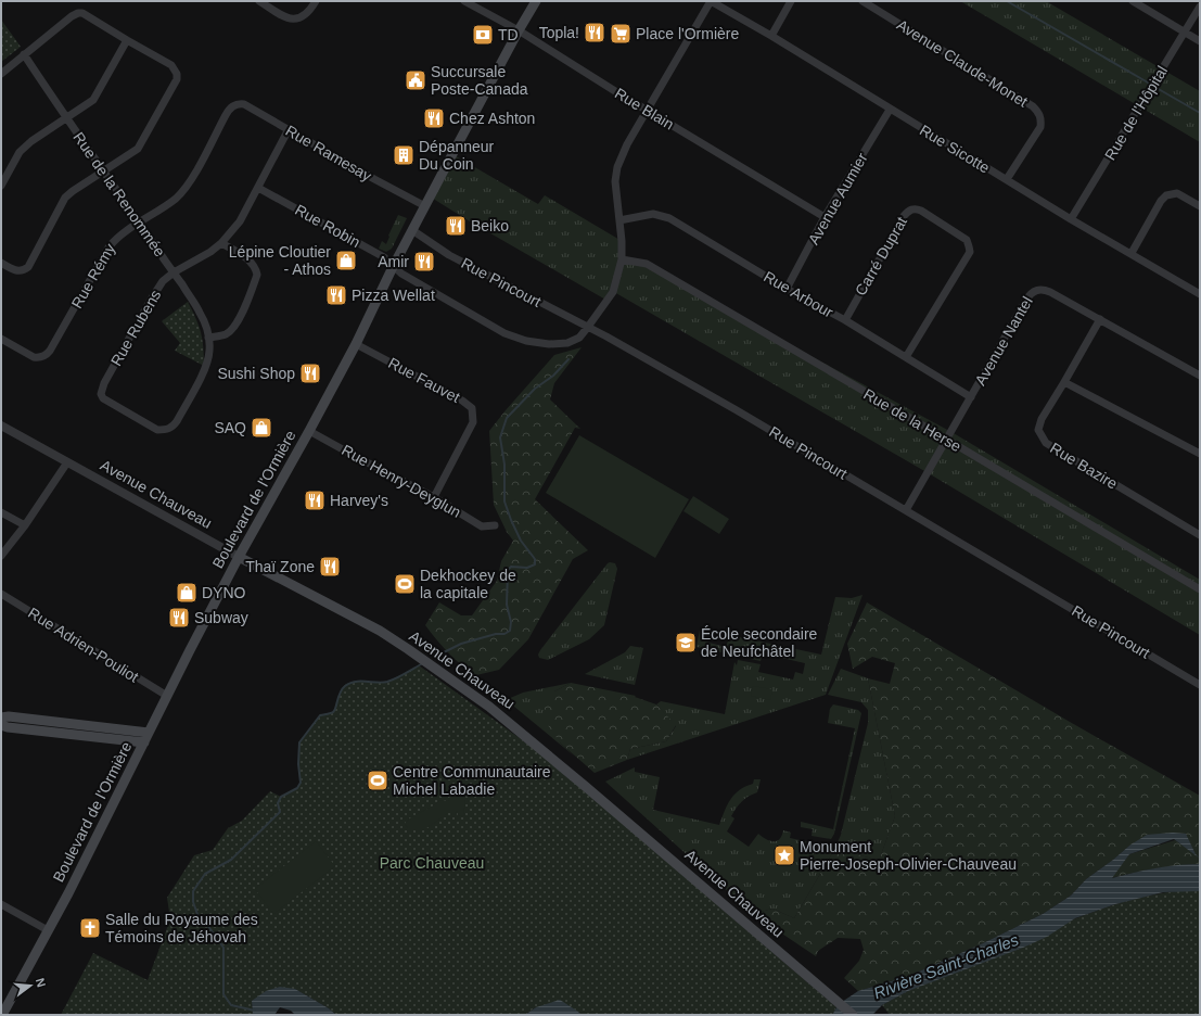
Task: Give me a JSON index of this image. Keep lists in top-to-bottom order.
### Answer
{
  "streets": {
    "main road": ["Avenue Chauveau", "Boulevard de l'Ormière"],
    "street": [
      "Avenue Claude-Monet",
      "Rue Blain",
      "Rue de l'Hôpital",
      "Rue Sicotte",
      "Rue Ramesay",
      "Rue de la Renommée",
      "Avenue Aumier",
      "Rue Robin",
      "Carré Duprat",
      "Rue Rémy",
      "Rue Pincourt",
      "Rue Arbour",
      "Rue Rubens",
      "Avenue Nantel",
      "Rue Fauvet",
      "Rue de la Herse",
      "Rue Bazire",
      "Rue Henry-Deyglun",
      "Rue Adrien-Pouliot"
    ]
  },
  "crossings": [
    ["Avenue Claude-Monet", "Rue Sicotte"],
    ["Rue Blain", "Avenue Aumier"],
    ["Rue Blain", "Rue Robin"],
    ["Rue Blain", "Boulevard de l'Ormière"],
    ["Rue de l'Hôpital", "Rue Sicotte"],
    ["Rue Sicotte", "Avenue Aumier"],
    ["Rue Sicotte", "Rue Robin"],
    ["Rue Ramesay", "Rue Rémy"],
    ["Rue Ramesay", "Rue Rubens"],
    ["Rue Ramesay", "Boulevard de l'Ormière"],
    ["Rue de la Renommée", "Rue Rémy"],
    ["Rue de la Renommée", "Rue Rubens"],
    ["Avenue Aumier", "Rue Arbour"],
    ["Rue Robin", "Rue Pincourt"],
    ["Rue Robin", "Rue Arbour"],
    ["Rue Robin", "Rue Rubens"],
    ["Rue Robin", "Rue de la Herse"],
    ["Rue Robin", "Boulevard de l'Ormière"],
    ["Carré Duprat", "Rue Arbour"],
    ["Rue Pincourt", "Avenue Nantel"],
    ["Rue Pincourt", "Boulevard de l'Ormière"],
    ["Rue Arbour", "Avenue Nantel"],
    ["Avenue Nantel", "Rue de la Herse"],
    ["Avenue Nantel", "Rue Bazire"],
    ["Rue Fauvet", "Rue Henry-Deyglun"],
    ["Rue Fauvet", "Boulevard de l'Ormière"],
    ["Rue Henry-Deyglun", "Boulevard de l'Ormière"],
    ["Avenue Chauveau", "Boulevard de l'Ormière"],
    ["Boulevard de l'Ormière", "Rue Adrien-Pouliot"]
  ],
  "water": ["Rivière Saint-Charles"],
  "parks": ["Parc Chauveau"],
  "places": {
    "restaurant": [
      "Topla!",
      "Chez Ashton",
      "Beiko",
      "Amir",
      "Pizza Wellat",
      "Sushi Shop",
      "Harvey's",
      "Thaï Zone",
      "Subway"
    ],
    "supermarket": ["Place l'Ormière"],
    "bank": ["TD"],
    "public building": ["Succursale Poste-Canada"],
    "building": ["Dépanneur Du Coin"],
    "shop": ["Lépine Cloutier - Athos", "SAQ", "DYNO"],
    "sports": ["Dekhockey de la capitale", "Centre Communautaire Michel Labadie"],
    "school or university": ["École secondaire de Neufchâtel"],
    "place": ["Monument Pierre-Joseph-Olivier-Chauveau"],
    "church": ["Salle du Royaume des Témoins de Jéhovah"]
  },
  "north": "right"
}
